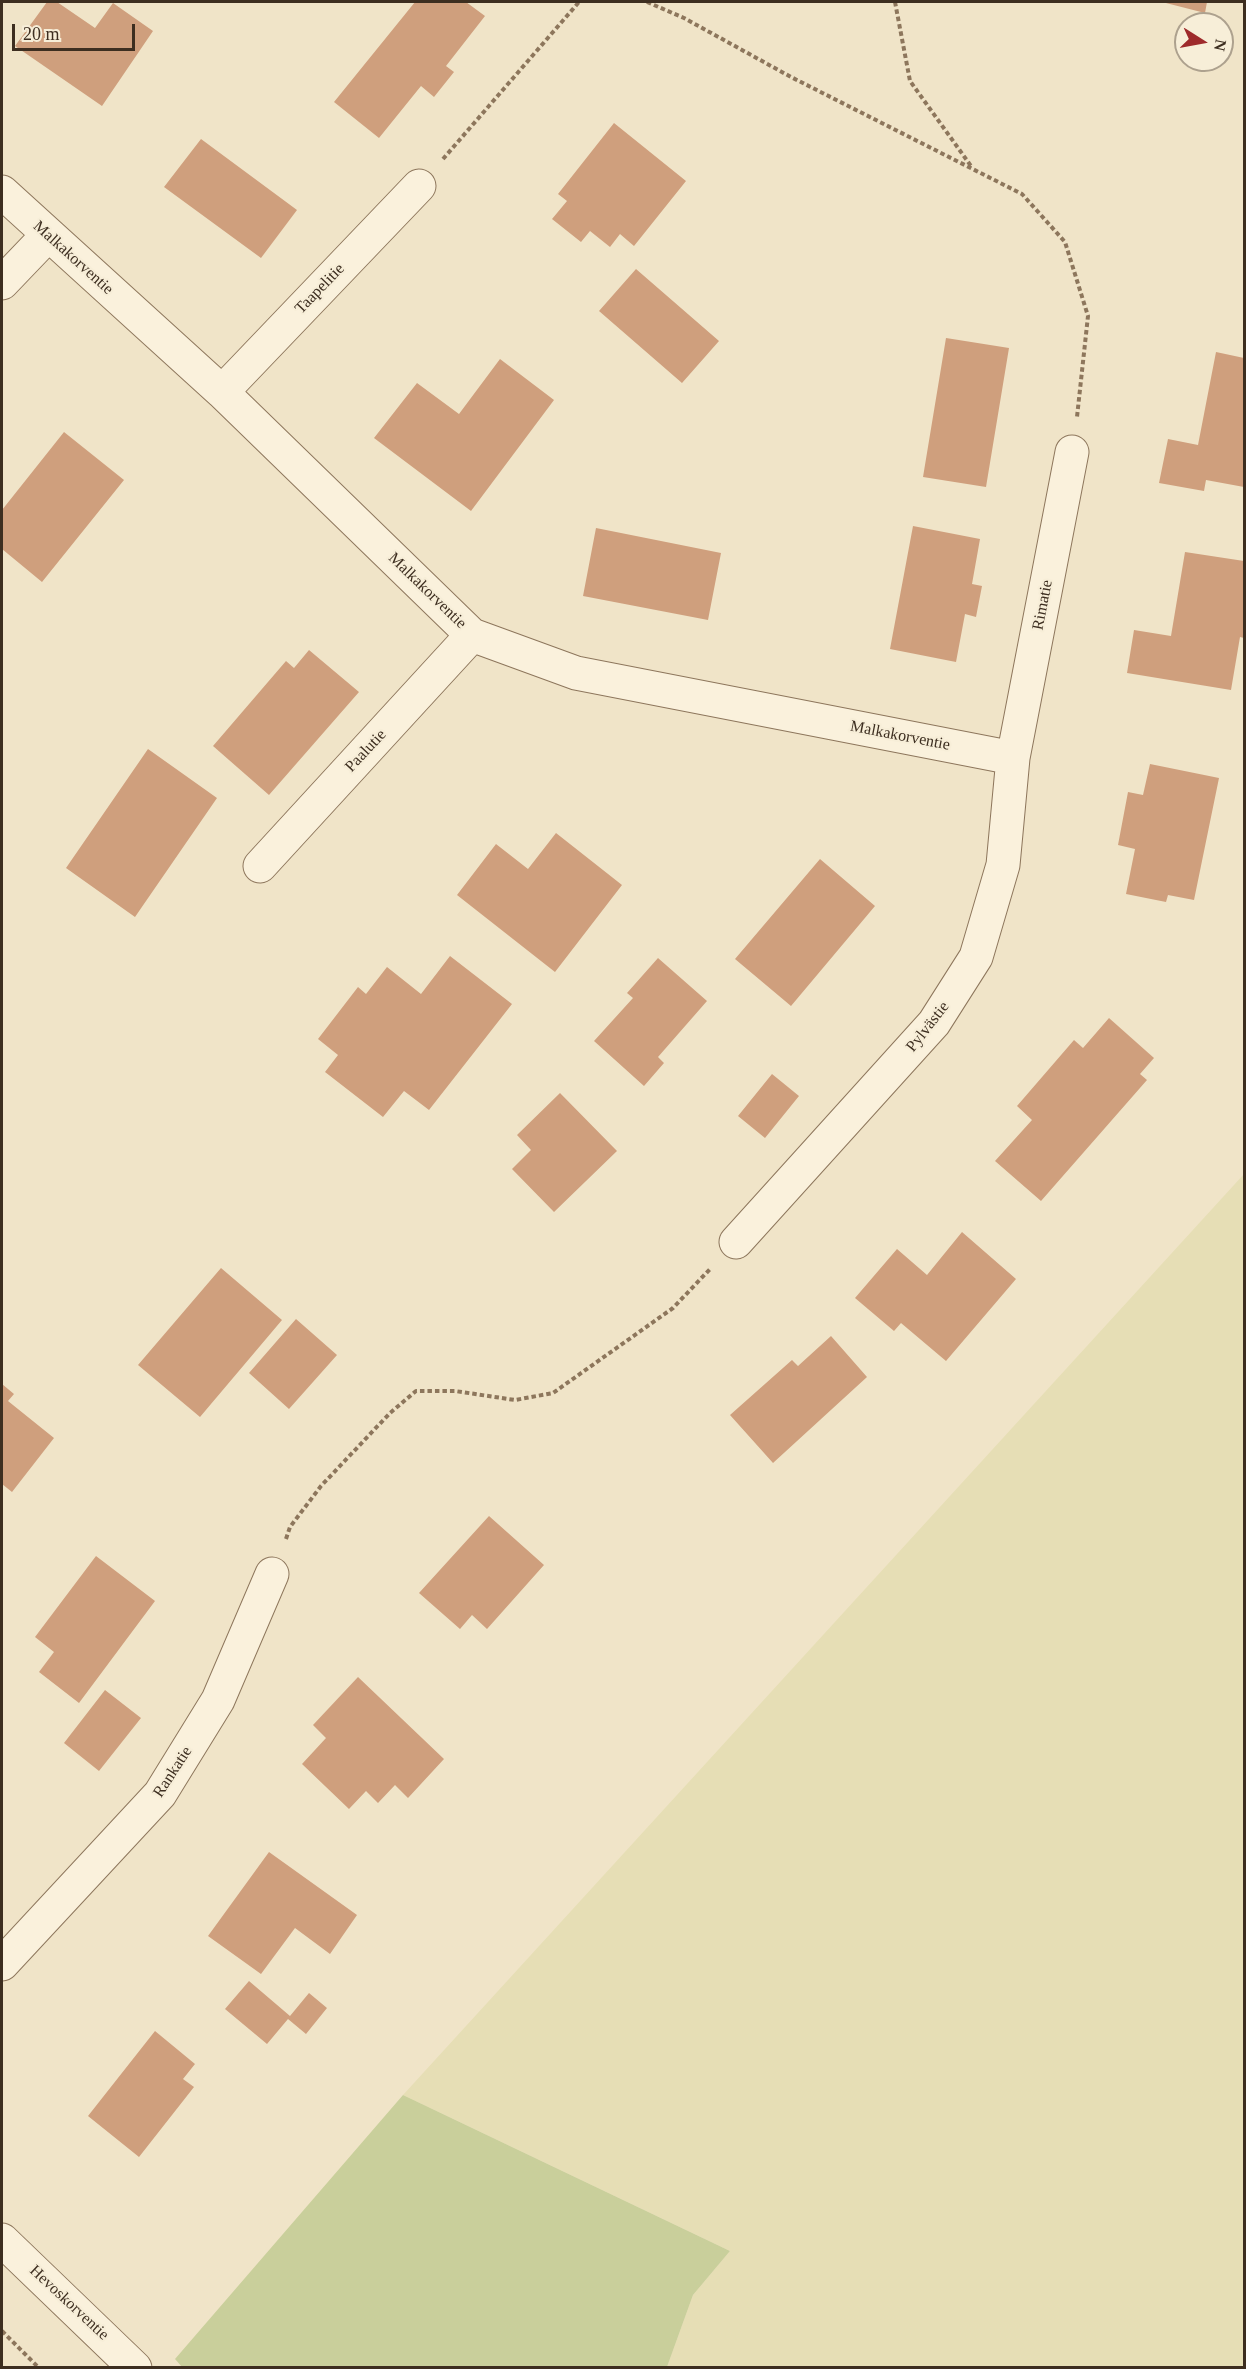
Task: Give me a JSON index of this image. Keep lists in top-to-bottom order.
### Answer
{
  "streets": {
    "street": [
      "Malkakorventie",
      "Taapelitie",
      "Rimatie",
      "Paalutie",
      "Pylvästie",
      "Rankatie",
      "Hevoskorventie"
    ]
  },
  "crossings": [
    ["Malkakorventie", "Taapelitie"],
    ["Malkakorventie", "Rimatie"],
    ["Malkakorventie", "Paalutie"],
    ["Malkakorventie", "Pylvästie"],
    ["Rimatie", "Pylvästie"]
  ],
  "scale_bar": "20 m",
  "north": "right"
}
